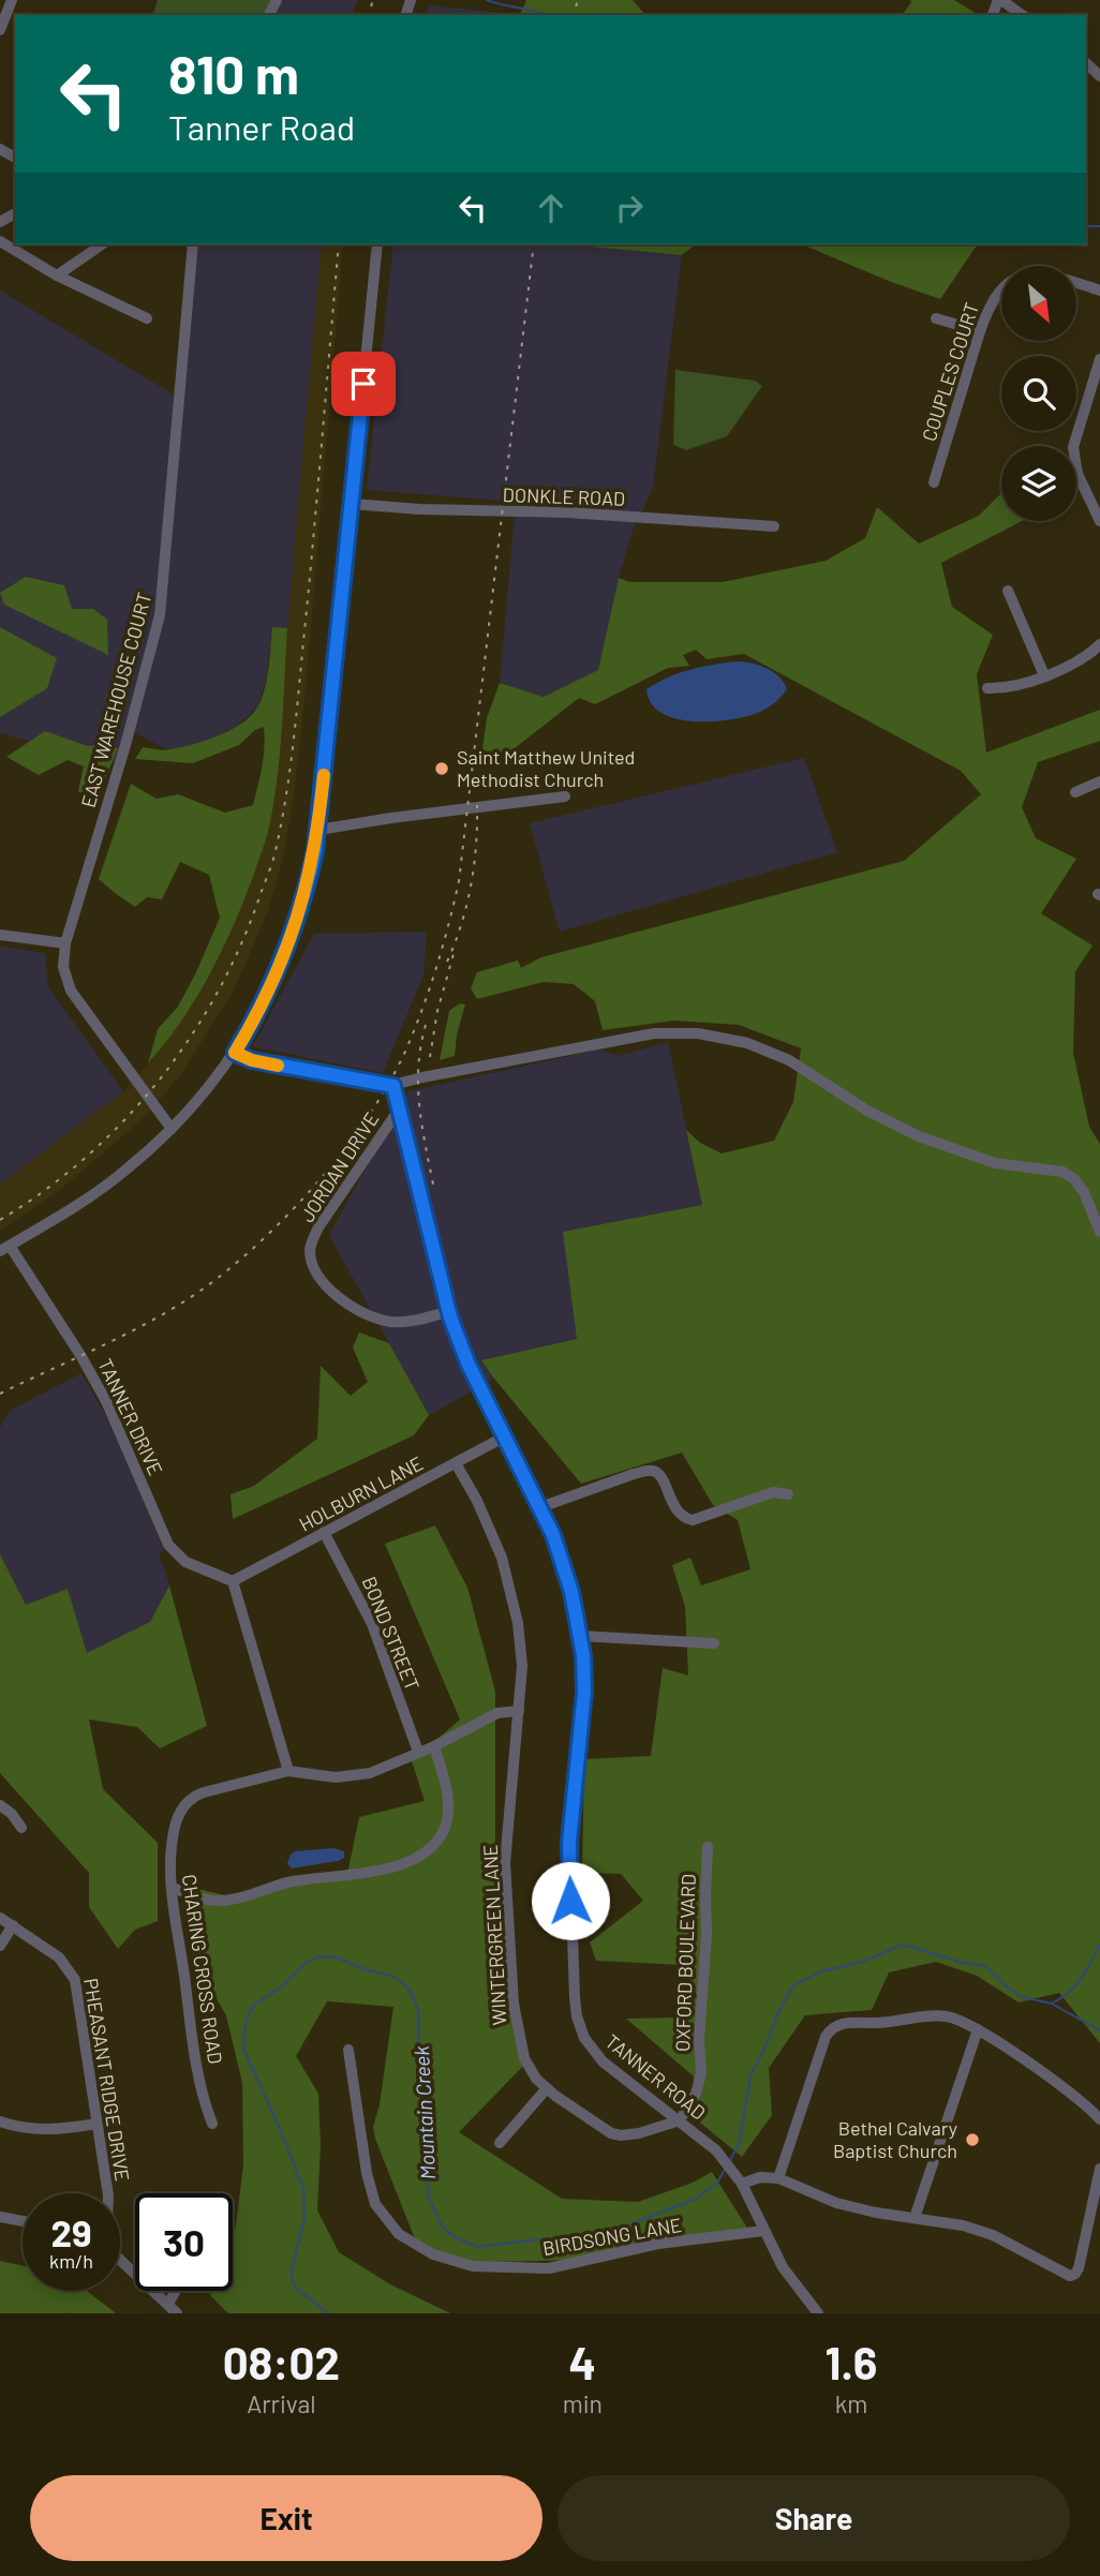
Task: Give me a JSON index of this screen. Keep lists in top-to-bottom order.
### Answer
{
  "streets": {
    "street": [
      "COUPLES COURT",
      "DONKLE ROAD",
      "EAST WAREHOUSE COURT",
      "JORDAN DRIVE",
      "TANNER DRIVE",
      "HOLBURN LANE",
      "BOND STREET",
      "WINTERGREEN LANE",
      "OXFORD BOULEVARD",
      "CHARING CROSS ROAD",
      "TANNER ROAD",
      "PHEASANT RIDGE DRIVE",
      "BIRDSONG LANE"
    ]
  },
  "crossings": [
    ["JORDAN DRIVE", "TANNER ROAD"],
    ["TANNER DRIVE", "HOLBURN LANE"],
    ["HOLBURN LANE", "BOND STREET"],
    ["HOLBURN LANE", "TANNER ROAD"],
    ["BOND STREET", "CHARING CROSS ROAD"],
    ["WINTERGREEN LANE", "OXFORD BOULEVARD"],
    ["WINTERGREEN LANE", "CHARING CROSS ROAD"],
    ["WINTERGREEN LANE", "TANNER ROAD"],
    ["OXFORD BOULEVARD", "TANNER ROAD"],
    ["TANNER ROAD", "BIRDSONG LANE"]
  ],
  "water": ["Mountain Creek"],
  "places": ["Saint Matthew United Methodist Church", "Bethel Calvary Baptist Church"],
  "north": "bottom right",
  "page": {
    "turn": ["810 m", "Tanner Road"],
    "speed": "29 km/h",
    "limit": "30",
    "eta": [
      "08:02",
      "Arrival",
      "4",
      "min",
      "1.6",
      "km"
    ],
    "buttons": ["Exit", "Share"]
  }
}
